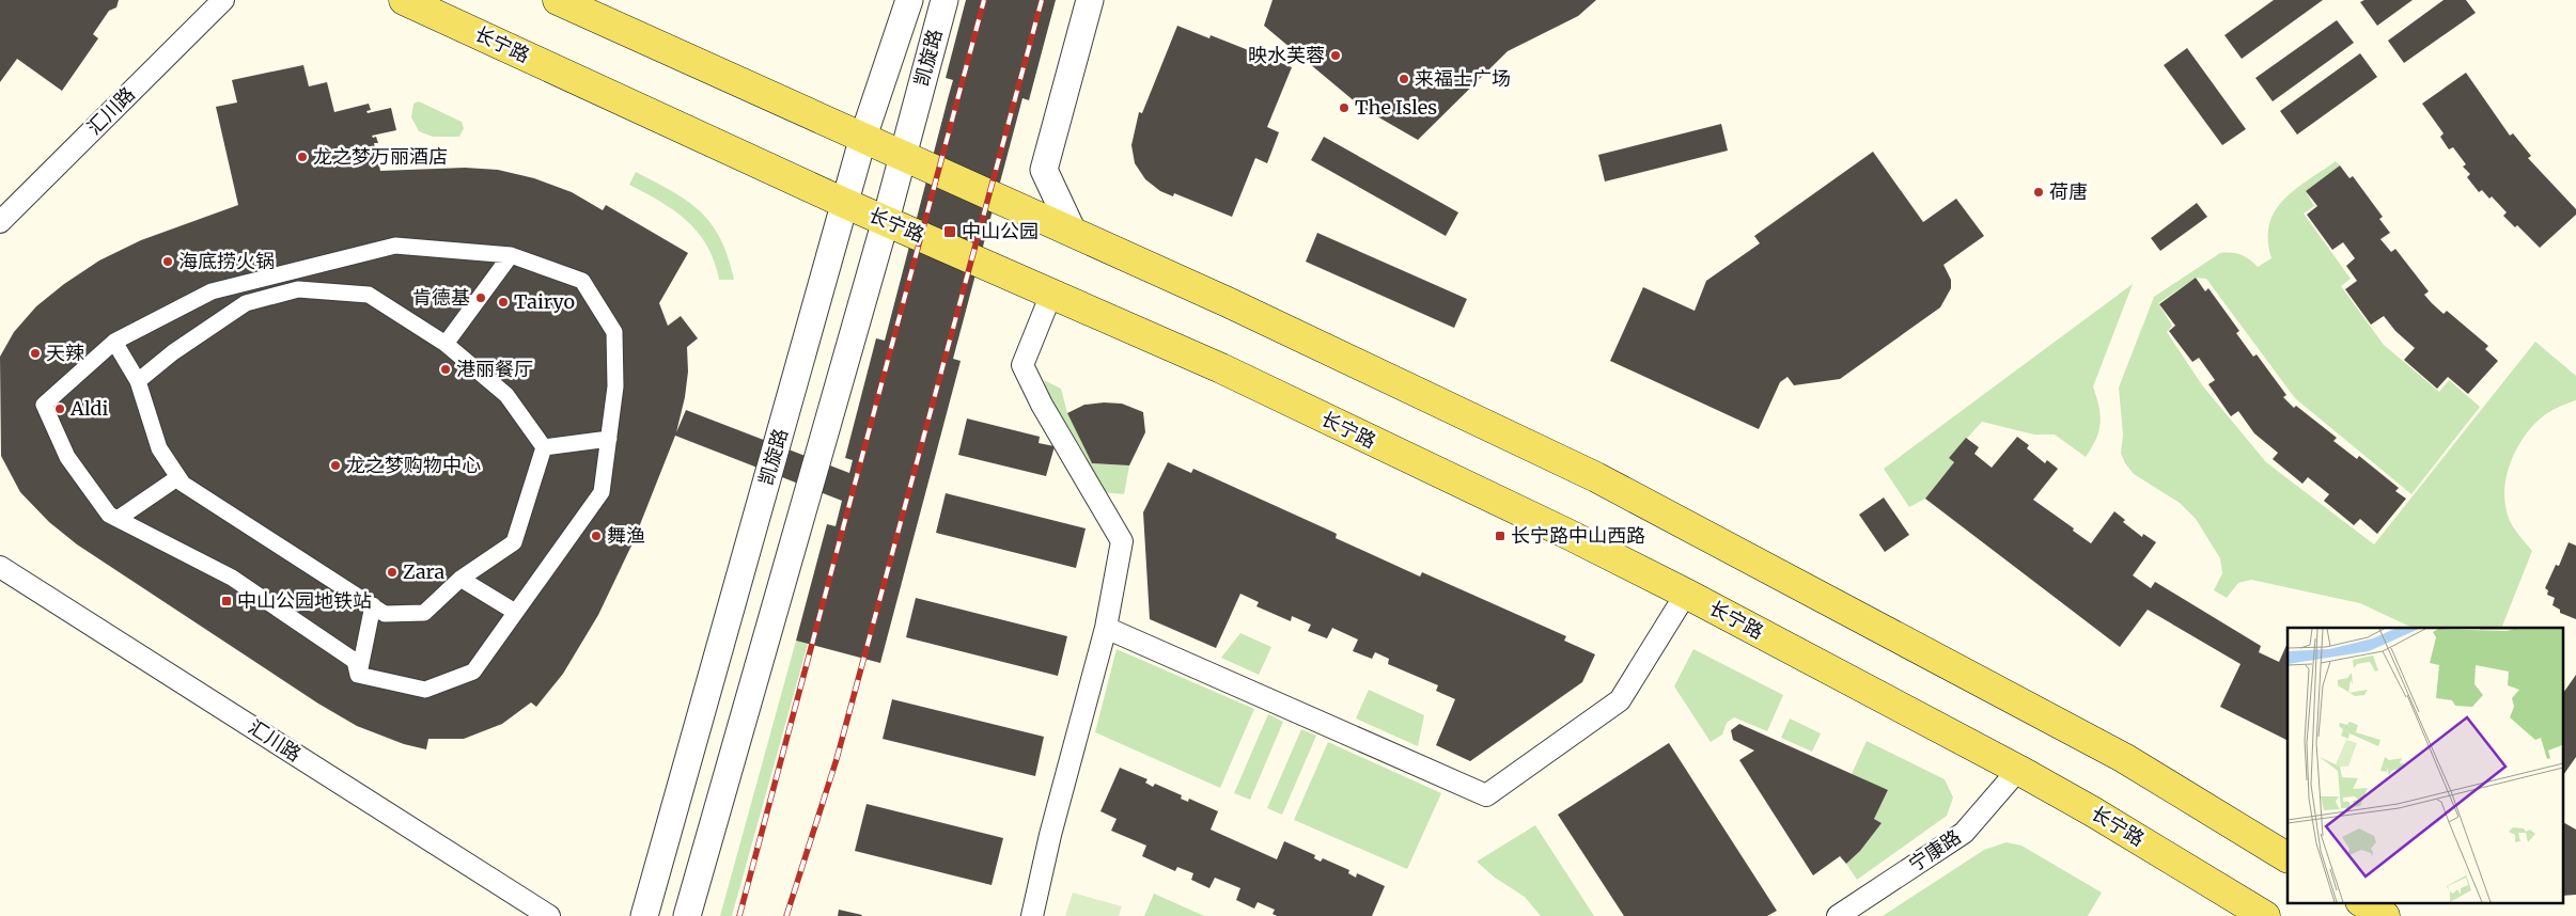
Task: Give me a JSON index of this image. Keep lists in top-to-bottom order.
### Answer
{
  "streets": {
    "main road": ["长宁路"],
    "street": ["凯旋路", "汇川路", "宁康路"]
  },
  "crossings": [
    ["长宁路", "凯旋路"],
    ["长宁路", "宁康路"]
  ],
  "places": {
    "other": [
      "映水芙蓉",
      "来福士广场",
      "The Isles",
      "龙之梦万丽酒店",
      "荷唐",
      "海底捞火锅",
      "肯德基",
      "Tairyo",
      "天辣",
      "港丽餐厅",
      "Aldi",
      "龙之梦购物中心",
      "舞渔",
      "Zara"
    ],
    "transit": ["中山公园", "长宁路中山西路", "中山公园地铁站"]
  }
}
